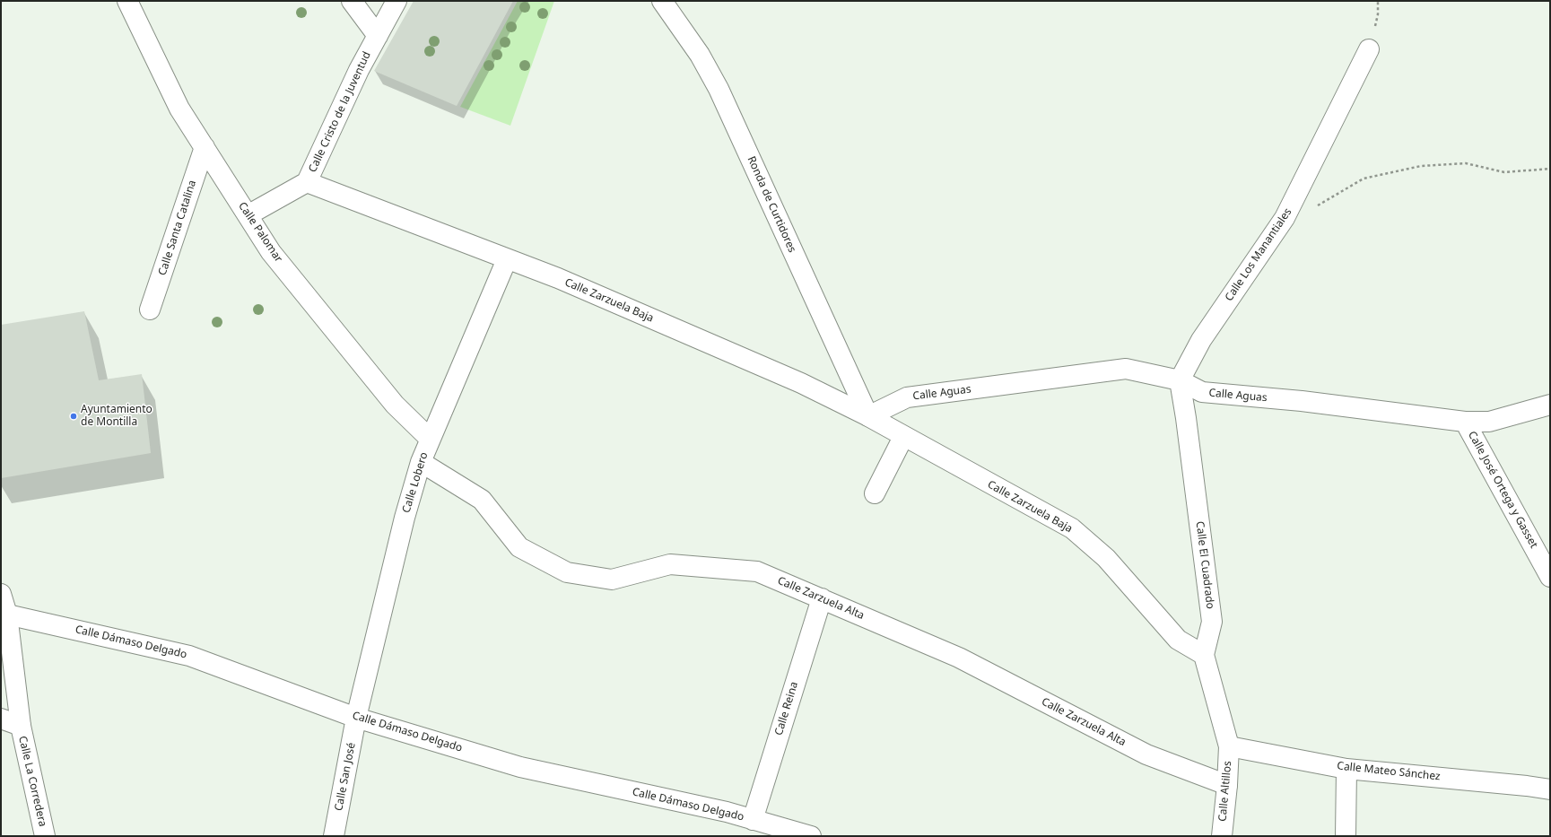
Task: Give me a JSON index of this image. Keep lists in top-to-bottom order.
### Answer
{
  "streets": {
    "street": [
      "Calle Cristo de la Juventud",
      "Ronda de Curtidores",
      "Calle Santa Catalina",
      "Calle Palomar",
      "Calle Los Manantiales",
      "Calle Zarzuela Baja",
      "Calle Aguas",
      "Calle Lobero",
      "Calle José Ortega y Gasset",
      "Calle El Cuadrado",
      "Calle Zarzuela Alta",
      "Calle Dámaso Delgado",
      "Calle Reina",
      "Calle Mateo Sánchez",
      "Calle San José",
      "Calle La Corredera",
      "Calle Altillos"
    ]
  },
  "crossings": [
    ["Calle Cristo de la Juventud", "Calle Palomar"],
    ["Calle Cristo de la Juventud", "Calle Zarzuela Baja"],
    ["Ronda de Curtidores", "Calle Zarzuela Baja"],
    ["Ronda de Curtidores", "Calle Aguas"],
    ["Calle Santa Catalina", "Calle Palomar"],
    ["Calle Palomar", "Calle Lobero"],
    ["Calle Los Manantiales", "Calle Aguas"],
    ["Calle Los Manantiales", "Calle El Cuadrado"],
    ["Calle Zarzuela Baja", "Calle Aguas"],
    ["Calle Zarzuela Baja", "Calle Lobero"],
    ["Calle Zarzuela Baja", "Calle El Cuadrado"],
    ["Calle Aguas", "Calle José Ortega y Gasset"],
    ["Calle Aguas", "Calle El Cuadrado"],
    ["Calle Lobero", "Calle Zarzuela Alta"],
    ["Calle Lobero", "Calle Dámaso Delgado"],
    ["Calle Lobero", "Calle San José"],
    ["Calle El Cuadrado", "Calle Mateo Sánchez"],
    ["Calle El Cuadrado", "Calle Altillos"],
    ["Calle Zarzuela Alta", "Calle Reina"],
    ["Calle Zarzuela Alta", "Calle Altillos"],
    ["Calle Dámaso Delgado", "Calle Reina"],
    ["Calle Dámaso Delgado", "Calle San José"],
    ["Calle Dámaso Delgado", "Calle La Corredera"],
    ["Calle Mateo Sánchez", "Calle Altillos"]
  ],
  "places": ["Ayuntamiento de Montilla"]
}
